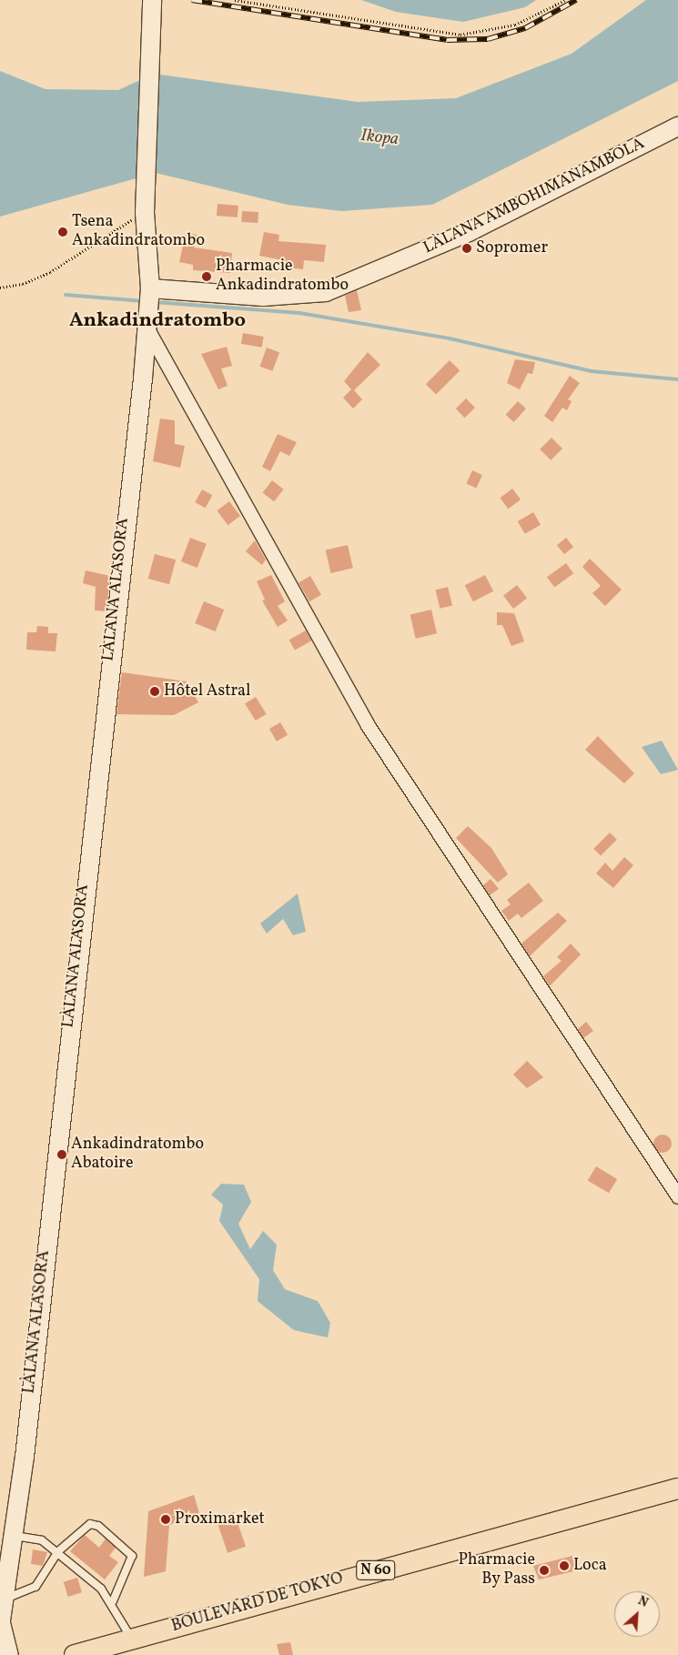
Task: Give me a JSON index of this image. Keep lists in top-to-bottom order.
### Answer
{
  "streets": {
    "main road": ["N 60", "BOULEVARD DE TOKYO"],
    "street": ["LÀLANA AMBOHIMANAMBOLA", "LÀLANA ALASORA"]
  },
  "crossings": [
    ["LÀLANA AMBOHIMANAMBOLA", "LÀLANA ALASORA"]
  ],
  "districts": ["Ankadindratombo"],
  "water": ["Ikopa"],
  "places": [
    "Tsena Ankadindratombo",
    "Sopromer",
    "Pharmacie Ankadindratombo",
    "Hôtel Astral",
    "Ankadindratombo Abatoire",
    "Proximarket",
    "Loca",
    "Pharmacie By Pass"
  ],
  "north": "top right"
}
